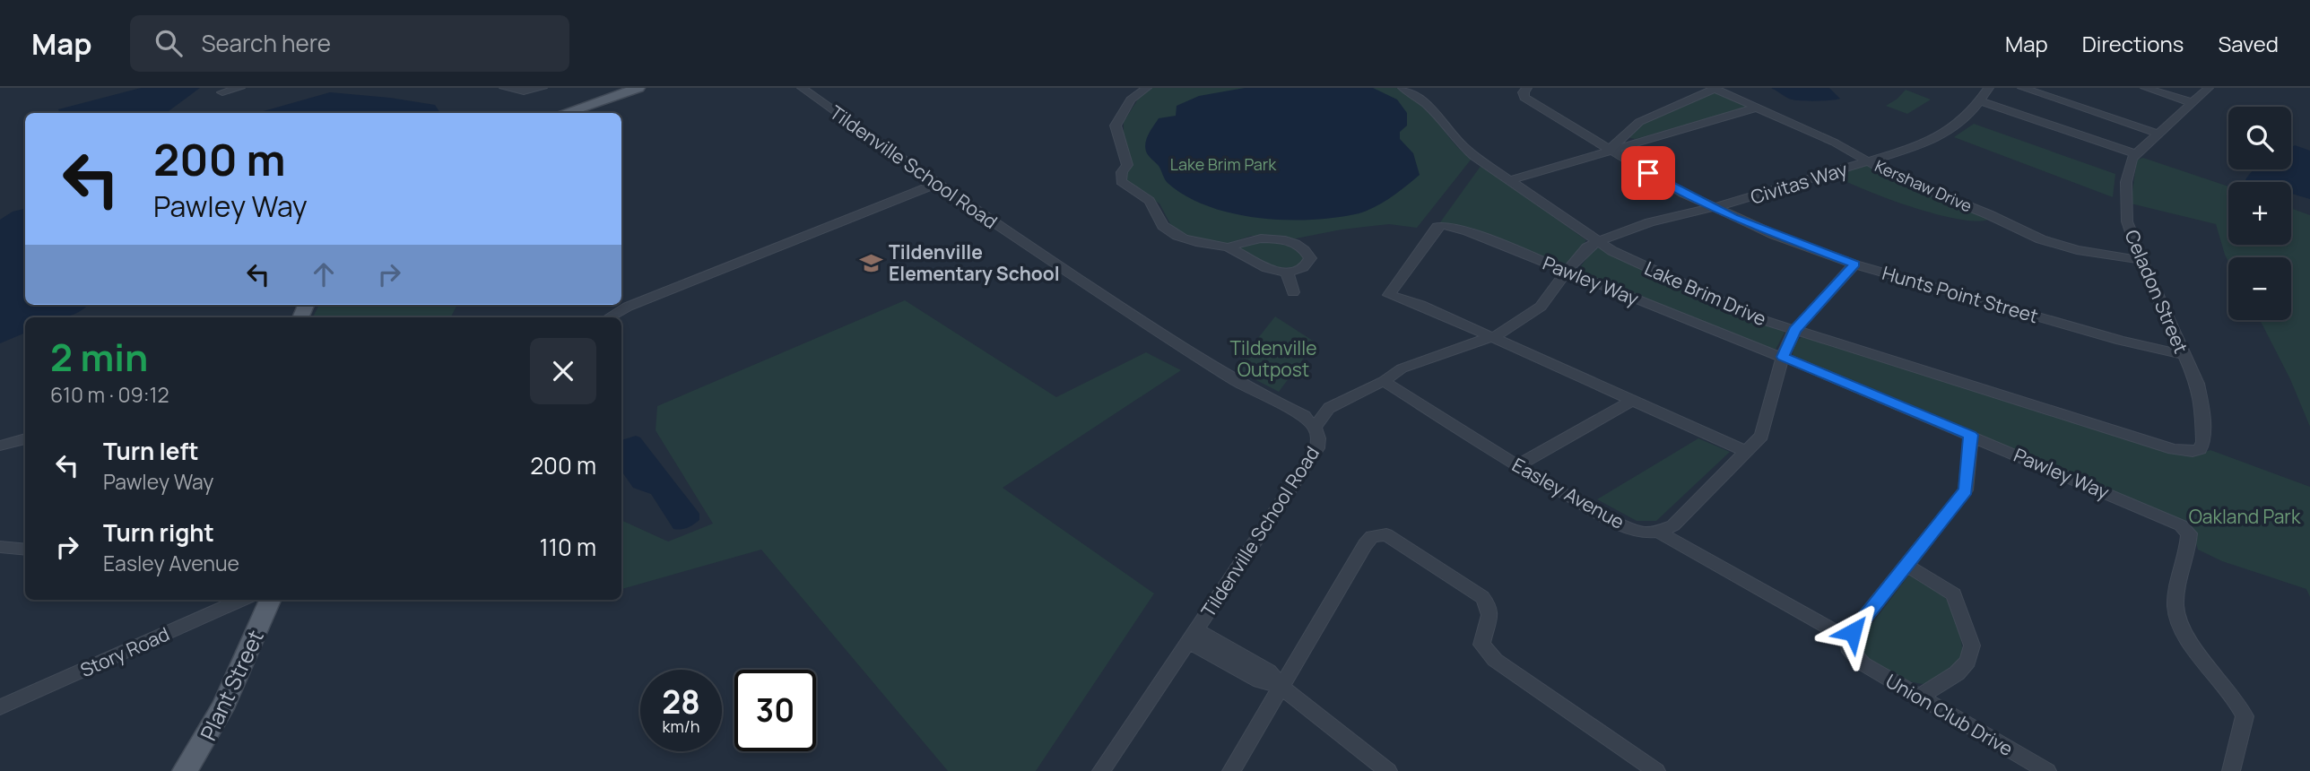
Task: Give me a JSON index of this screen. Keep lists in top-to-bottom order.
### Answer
{
  "streets": {
    "main road": ["Plant Street"],
    "street": [
      "Tildenville School Road",
      "Civitas Way",
      "Kershaw Drive",
      "Pawley Way",
      "Celadon Street",
      "Lake Brim Drive",
      "Hunts Point Street",
      "Easley Avenue",
      "Story Road",
      "Union Club Drive"
    ]
  },
  "crossings": [
    ["Tildenville School Road", "Civitas Way"],
    ["Civitas Way", "Kershaw Drive"],
    ["Civitas Way", "Pawley Way"],
    ["Civitas Way", "Lake Brim Drive"],
    ["Civitas Way", "Hunts Point Street"],
    ["Civitas Way", "Easley Avenue"],
    ["Kershaw Drive", "Celadon Street"],
    ["Celadon Street", "Lake Brim Drive"],
    ["Celadon Street", "Hunts Point Street"]
  ],
  "parks": ["Lake Brim Park", "Tildenville Outpost", "Oakland Park"],
  "places": {
    "school or university": ["Tildenville Elementary School"]
  },
  "page": {
    "header": "Map",
    "search": "Search here",
    "nav": ["Map", "Directions", "Saved"],
    "map_buttons": ["+", "−"],
    "turn": ["200 m", "Pawley Way"],
    "heading": ["2 min", "610 m · 09:12"],
    "list": [
      {
        "name": "Turn left",
        "note": "Pawley Way",
        "value": "200 m"
      },
      {
        "name": "Turn right",
        "note": "Easley Avenue",
        "value": "110 m"
      }
    ],
    "speed": "28 km/h",
    "limit": "30"
  }
}
